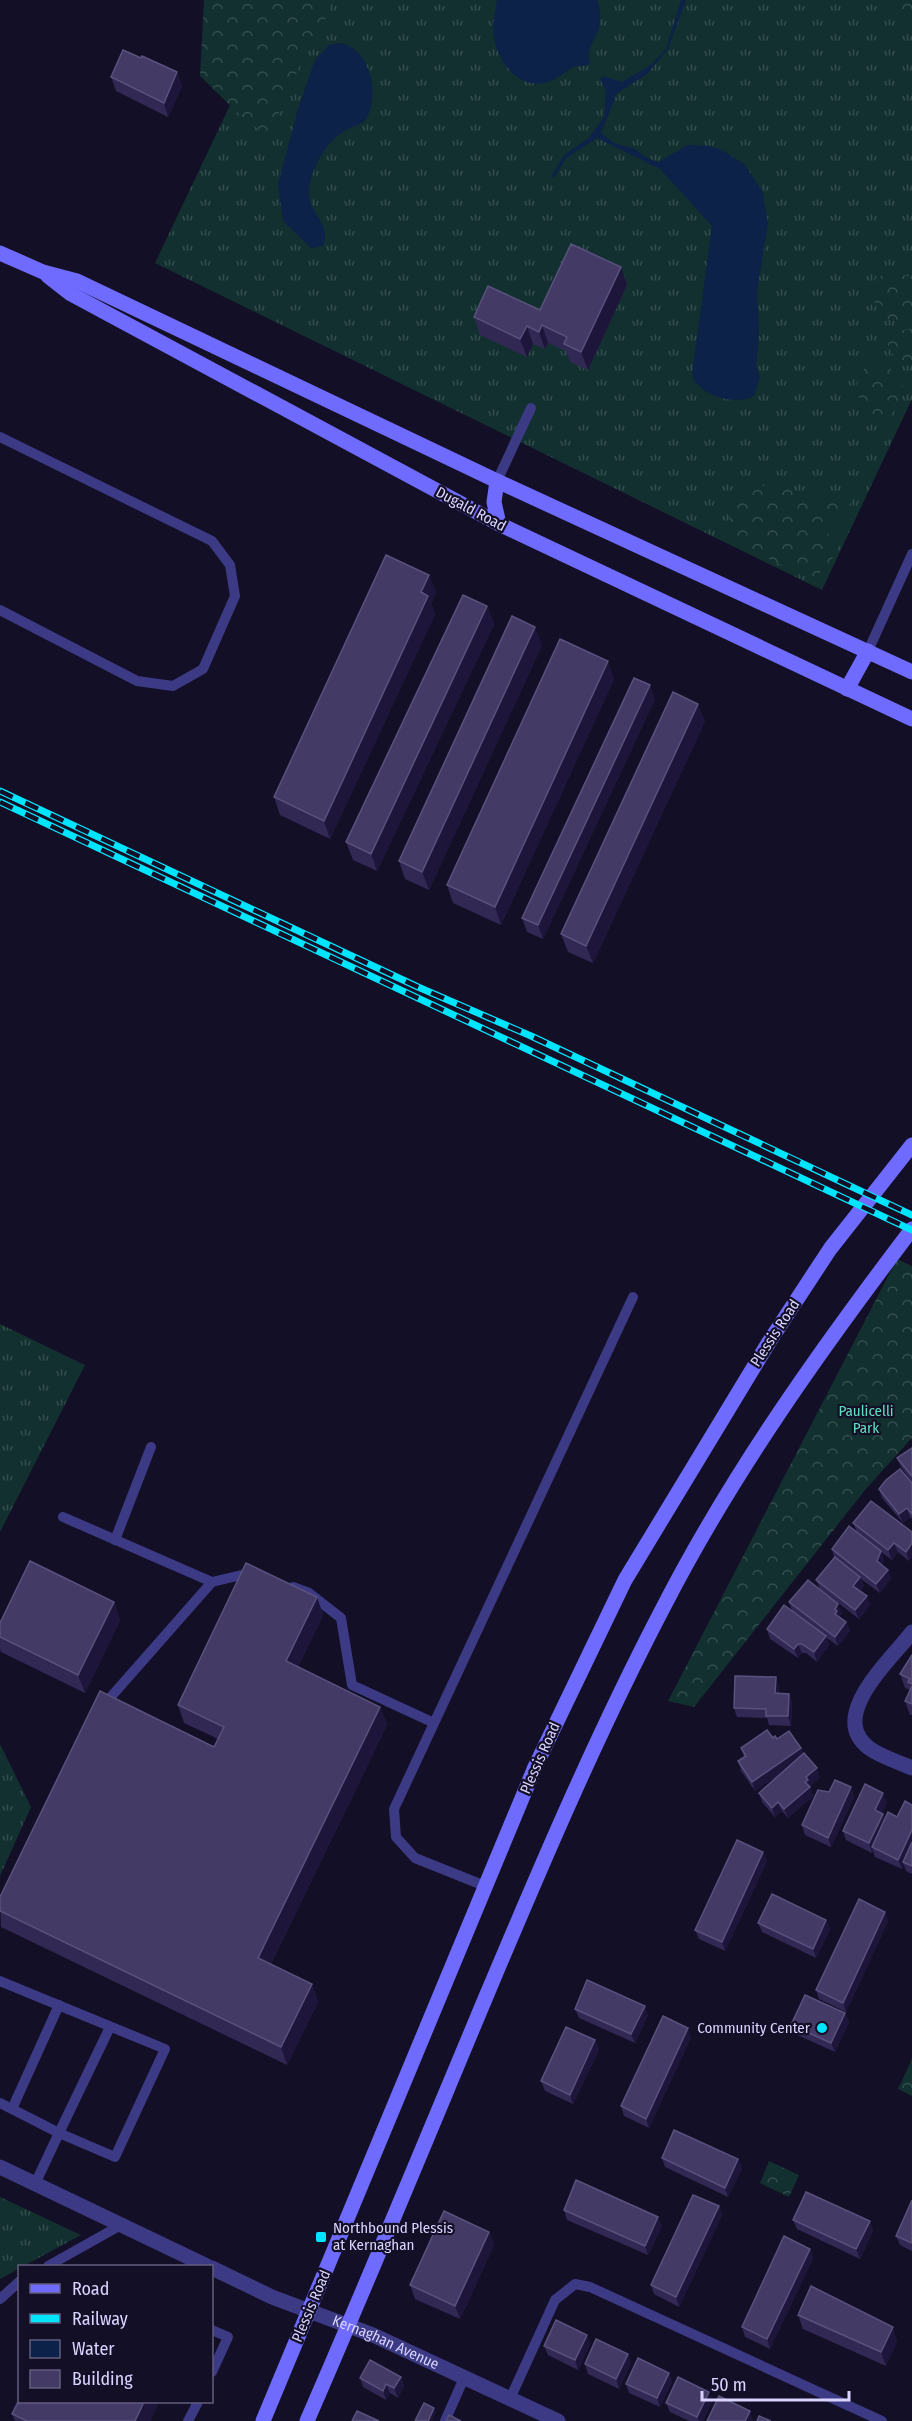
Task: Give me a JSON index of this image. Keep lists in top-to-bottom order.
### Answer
{
  "streets": {
    "main road": ["Dugald Road", "Plessis Road"],
    "street": ["Kernaghan Avenue"]
  },
  "crossings": [
    ["Plessis Road", "Kernaghan Avenue"]
  ],
  "parks": ["Paulicelli Park"],
  "places": {
    "other": ["Community Center"],
    "transit": ["Northbound Plessis at Kernaghan"]
  },
  "legend": [
    "Road",
    "Railway",
    "Water",
    "Building"
  ],
  "scale_bar": "50 m"
}
